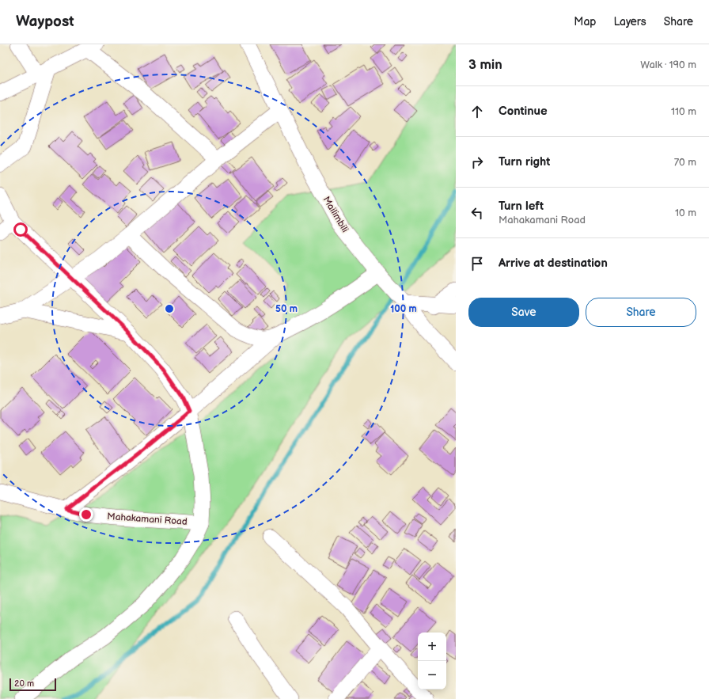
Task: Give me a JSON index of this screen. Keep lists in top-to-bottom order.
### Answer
{
  "streets": {
    "street": ["Mailimbili", "Mahakamani Road"]
  },
  "scale_bar": "20 m",
  "page": {
    "header": "Waypost",
    "nav": ["Map", "Layers", "Share"],
    "heading": ["3 min", "Walk · 190 m"],
    "list": [
      ["Continue", "110 m"],
      ["Turn right", "70 m"],
      ["Turn left", "Mahakamani Road", "10 m"],
      "Arrive at destination"
    ],
    "buttons": ["Save", "Share"],
    "map_buttons": ["+", "−"],
    "scale": "20 m"
  },
  "rings": ["50 m", "100 m"]
}
